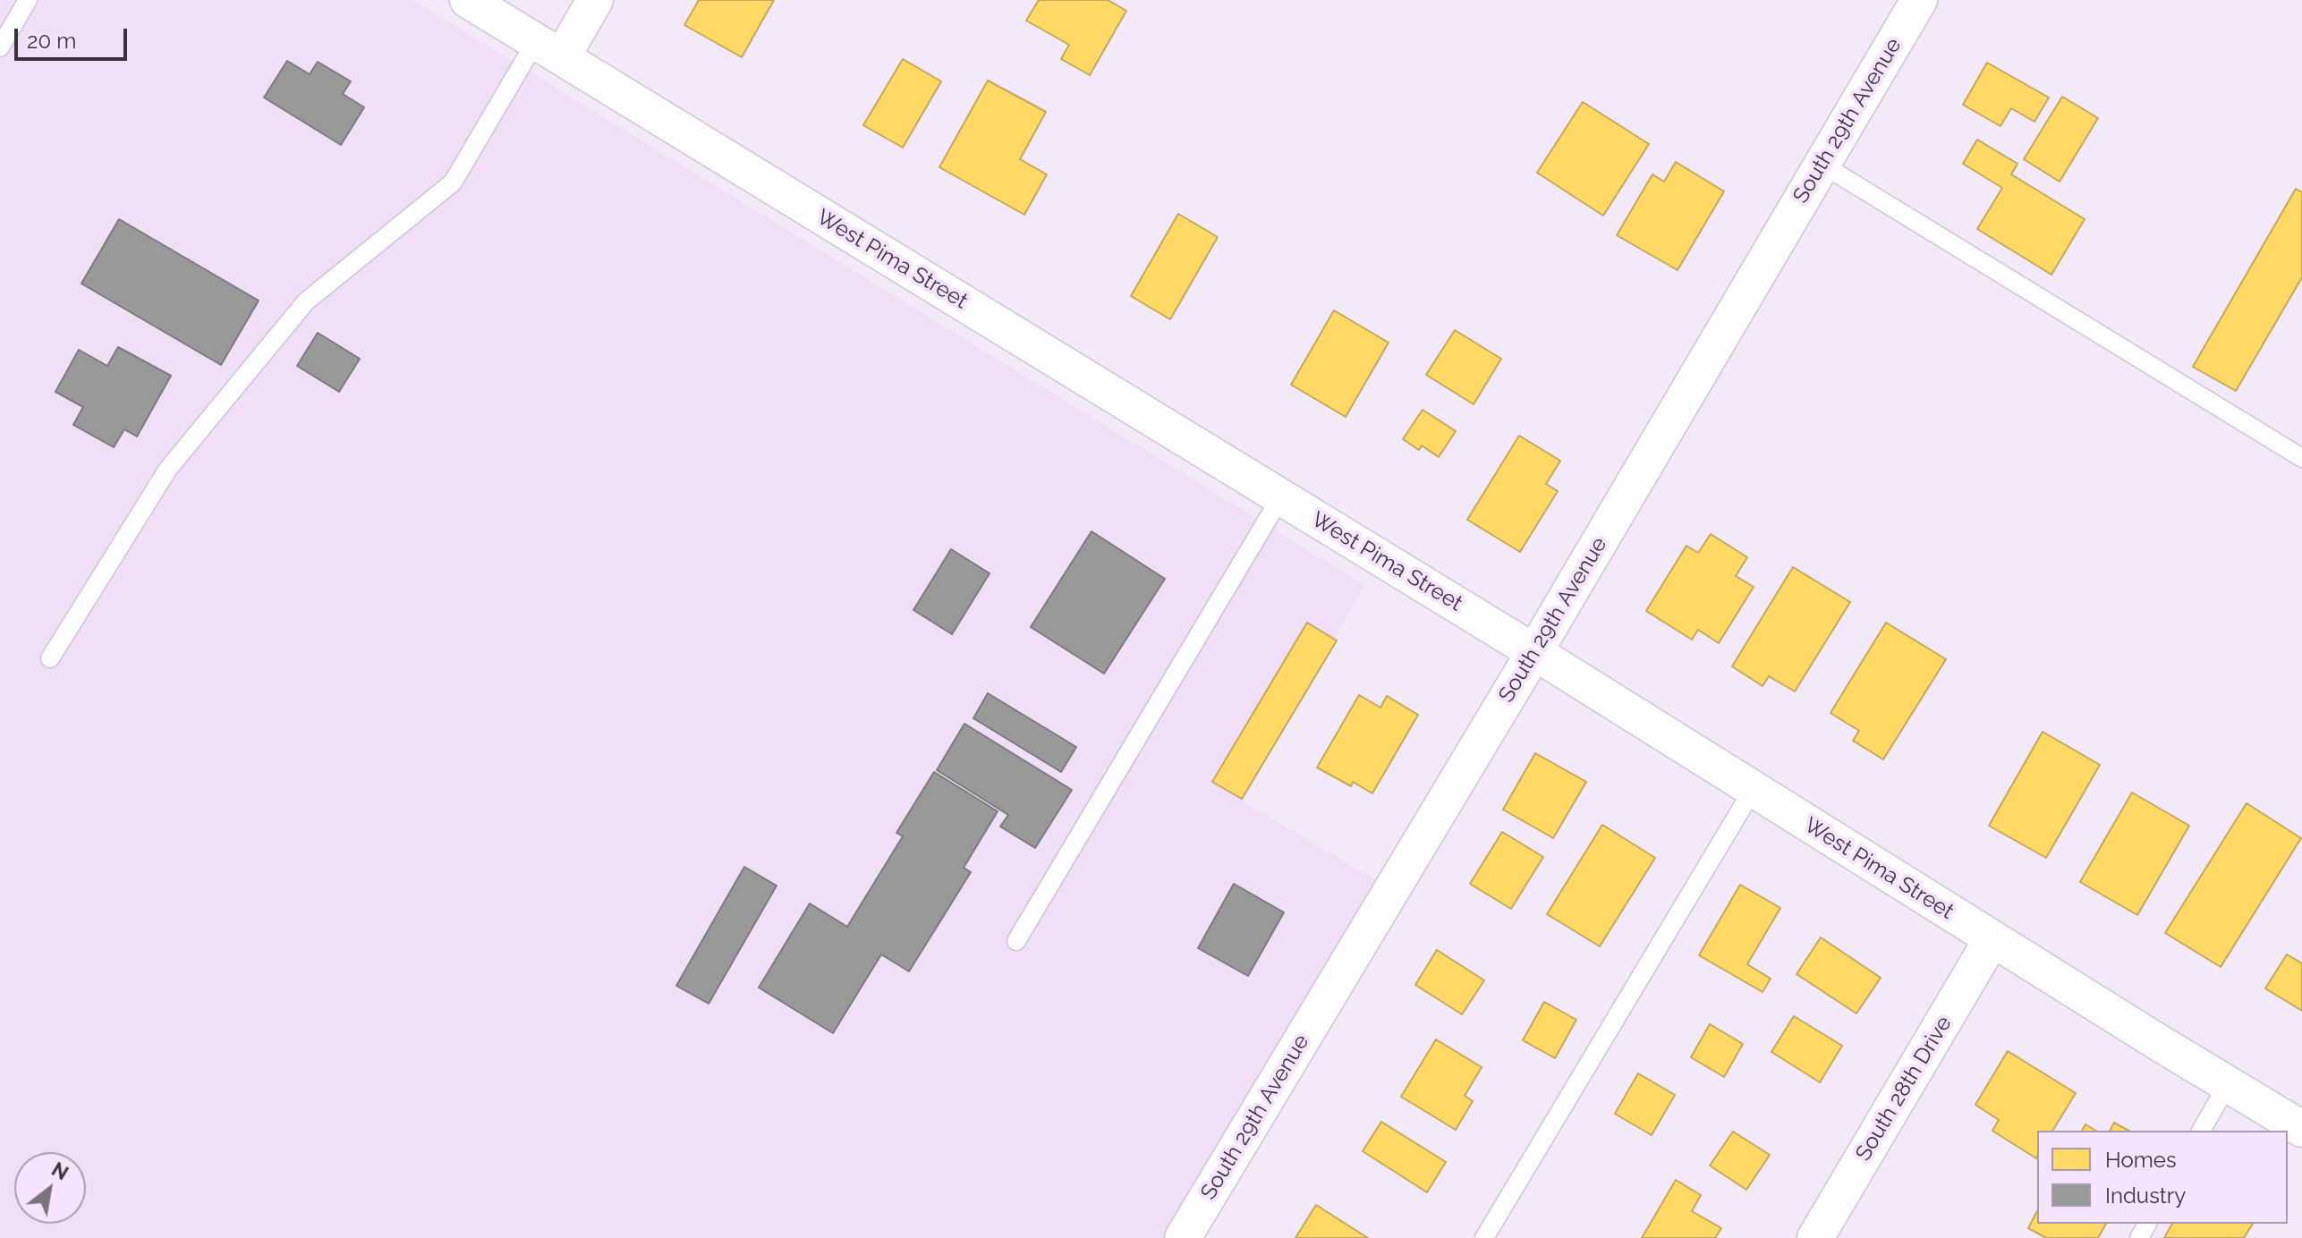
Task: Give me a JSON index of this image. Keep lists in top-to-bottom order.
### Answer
{
  "streets": {
    "street": ["South 29th Avenue", "West Pima Street", "South 28th Drive"]
  },
  "crossings": [
    ["South 29th Avenue", "West Pima Street"],
    ["West Pima Street", "South 28th Drive"]
  ],
  "legend": ["Homes", "Industry"],
  "scale_bar": "20 m",
  "north": "top right"
}
